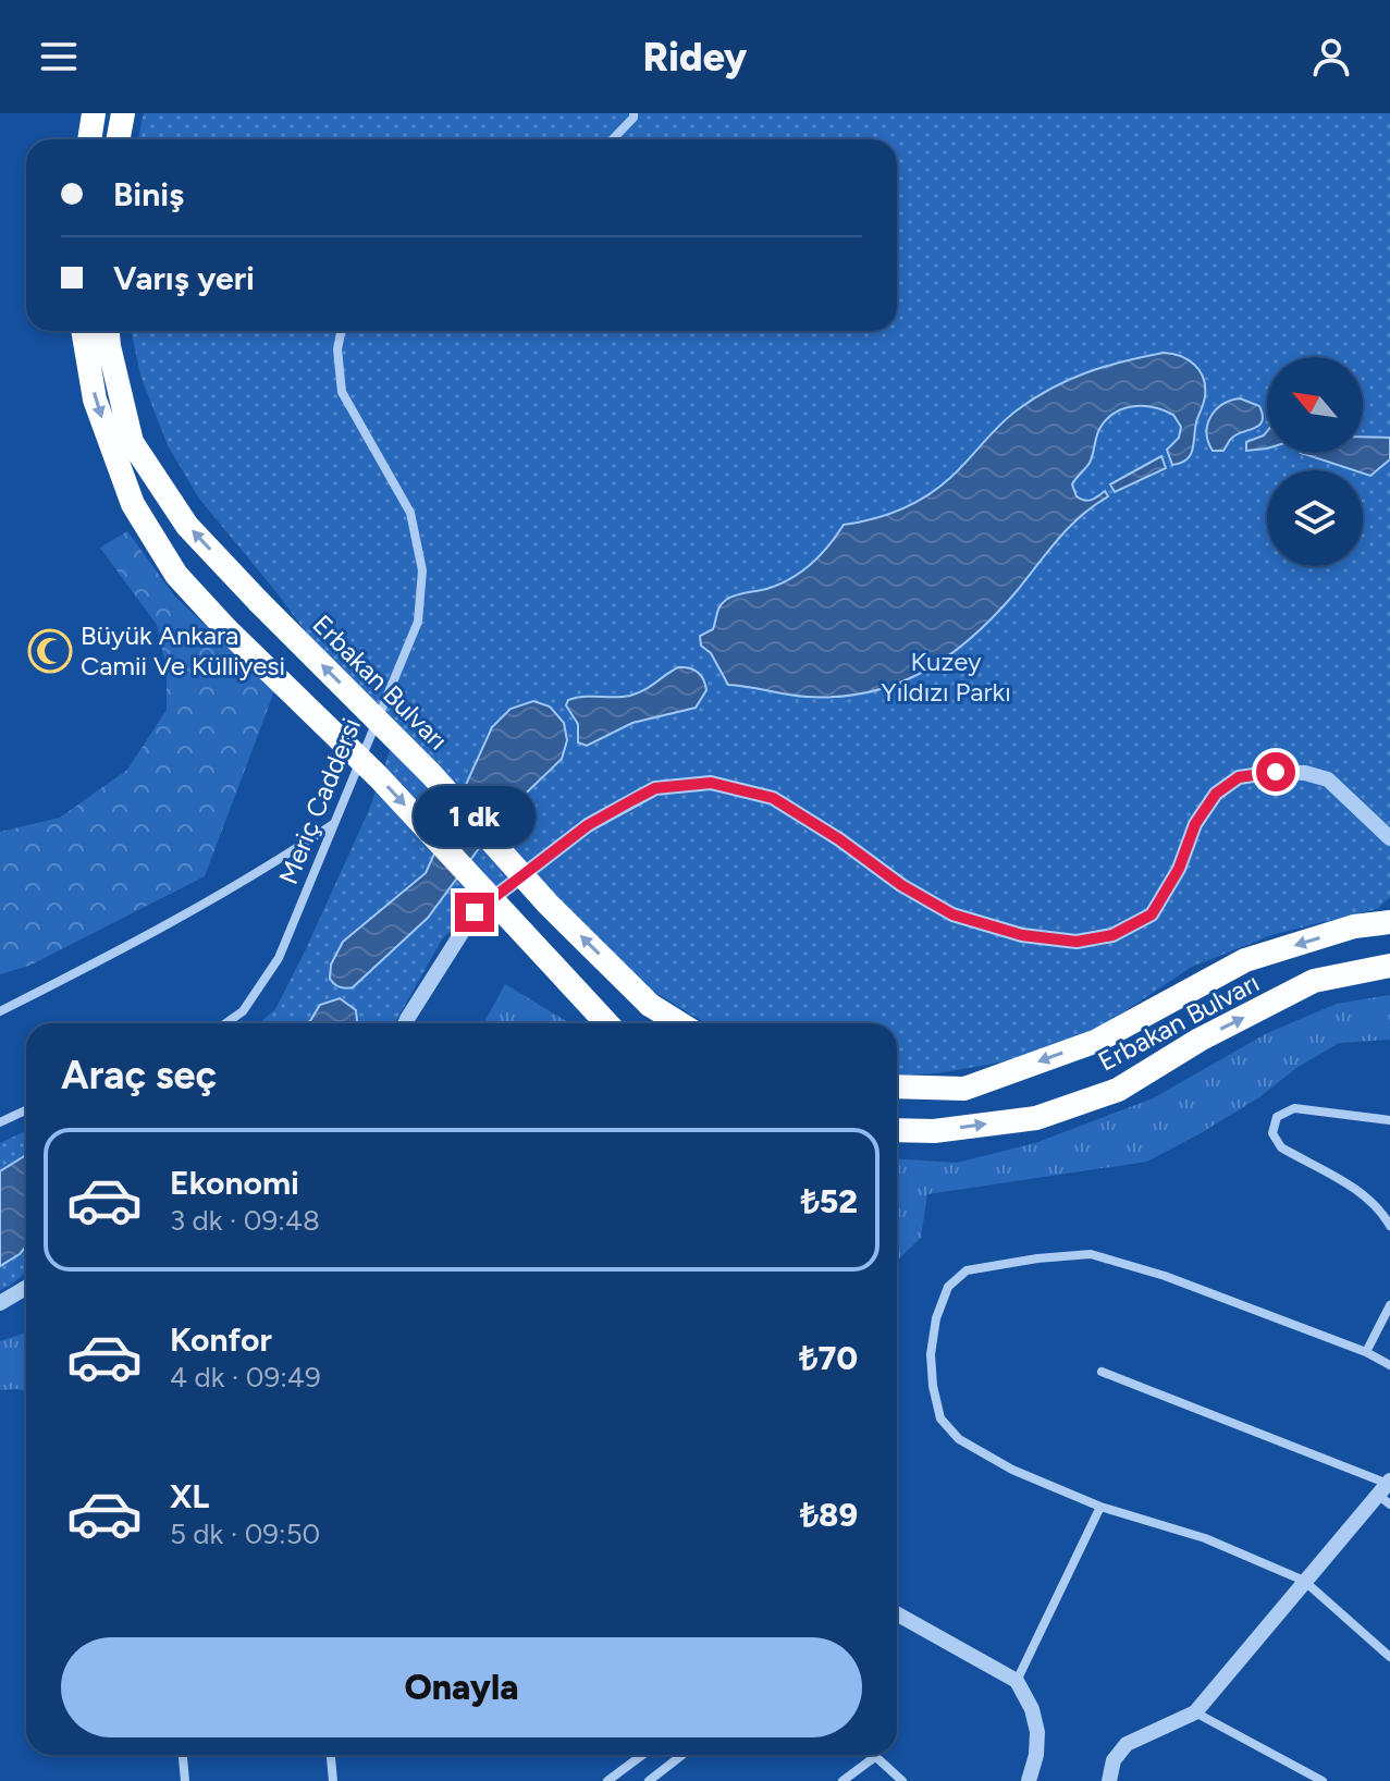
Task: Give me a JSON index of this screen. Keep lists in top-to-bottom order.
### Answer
{
  "streets": {
    "highway": ["Erbakan Bulvarı"],
    "street": ["Meriç Caddersi"]
  },
  "parks": ["Kuzey Yıldızı Parkı"],
  "places": {
    "mosque": ["Büyük Ankara Camii Ve Külliyesi"]
  },
  "north": "top left",
  "page": {
    "header": "Ridey",
    "banner": ["Biniş", "Varış yeri"],
    "bubble": "1 dk",
    "heading": "Araç seç",
    "list": [
      {
        "name": "Ekonomi",
        "note": "3 dk · 09:48",
        "value": "₺52"
      },
      {
        "name": "Konfor",
        "note": "4 dk · 09:49",
        "value": "₺70"
      },
      {
        "name": "XL",
        "note": "5 dk · 09:50",
        "value": "₺89"
      }
    ],
    "buttons": "Onayla"
  }
}
